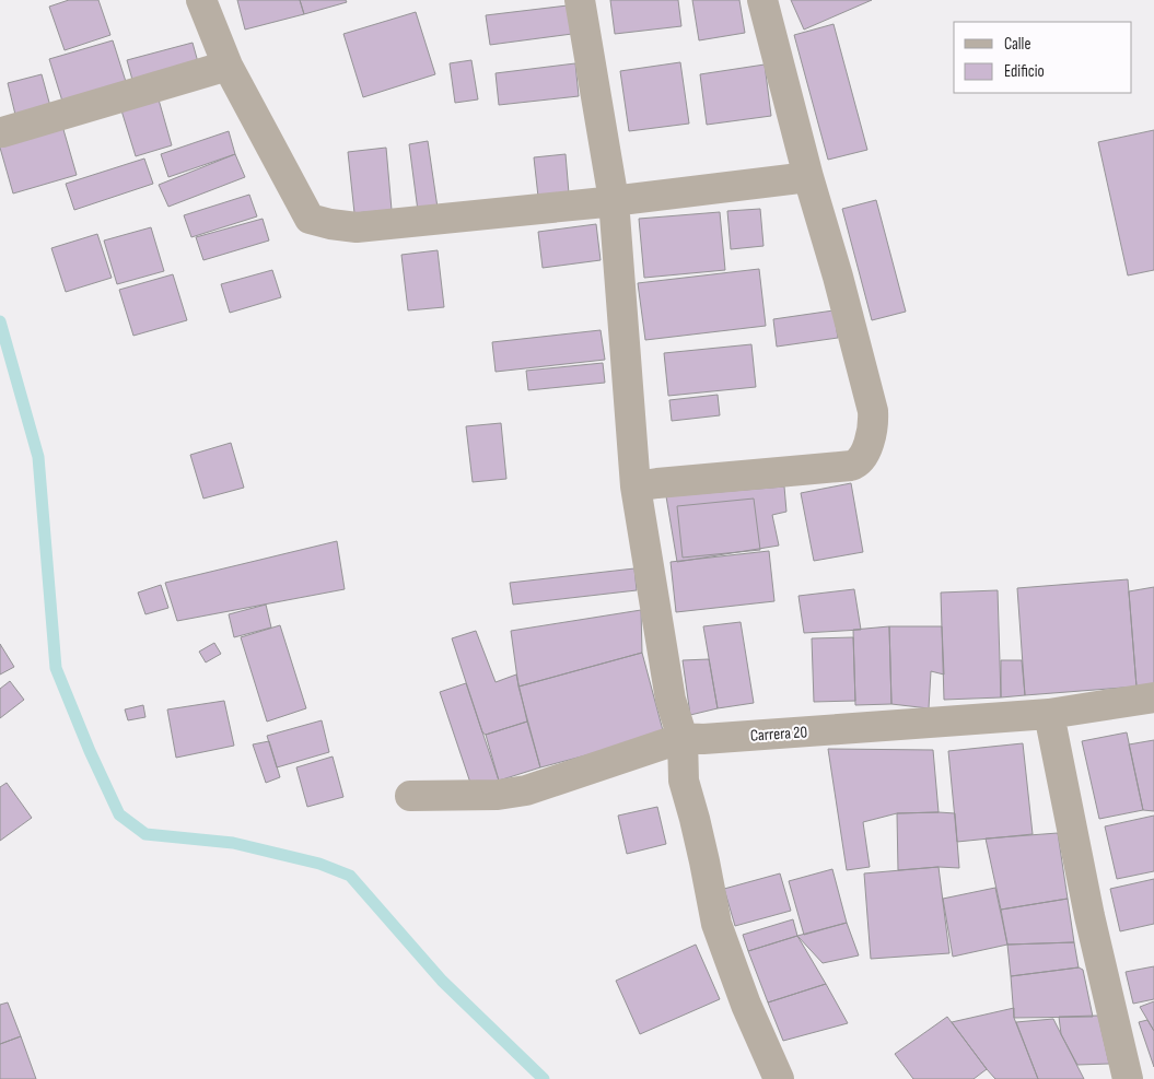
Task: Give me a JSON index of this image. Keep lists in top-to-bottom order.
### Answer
{
  "streets": {
    "street": ["Carrera 20"]
  },
  "legend": ["Calle", "Edificio"]
}
